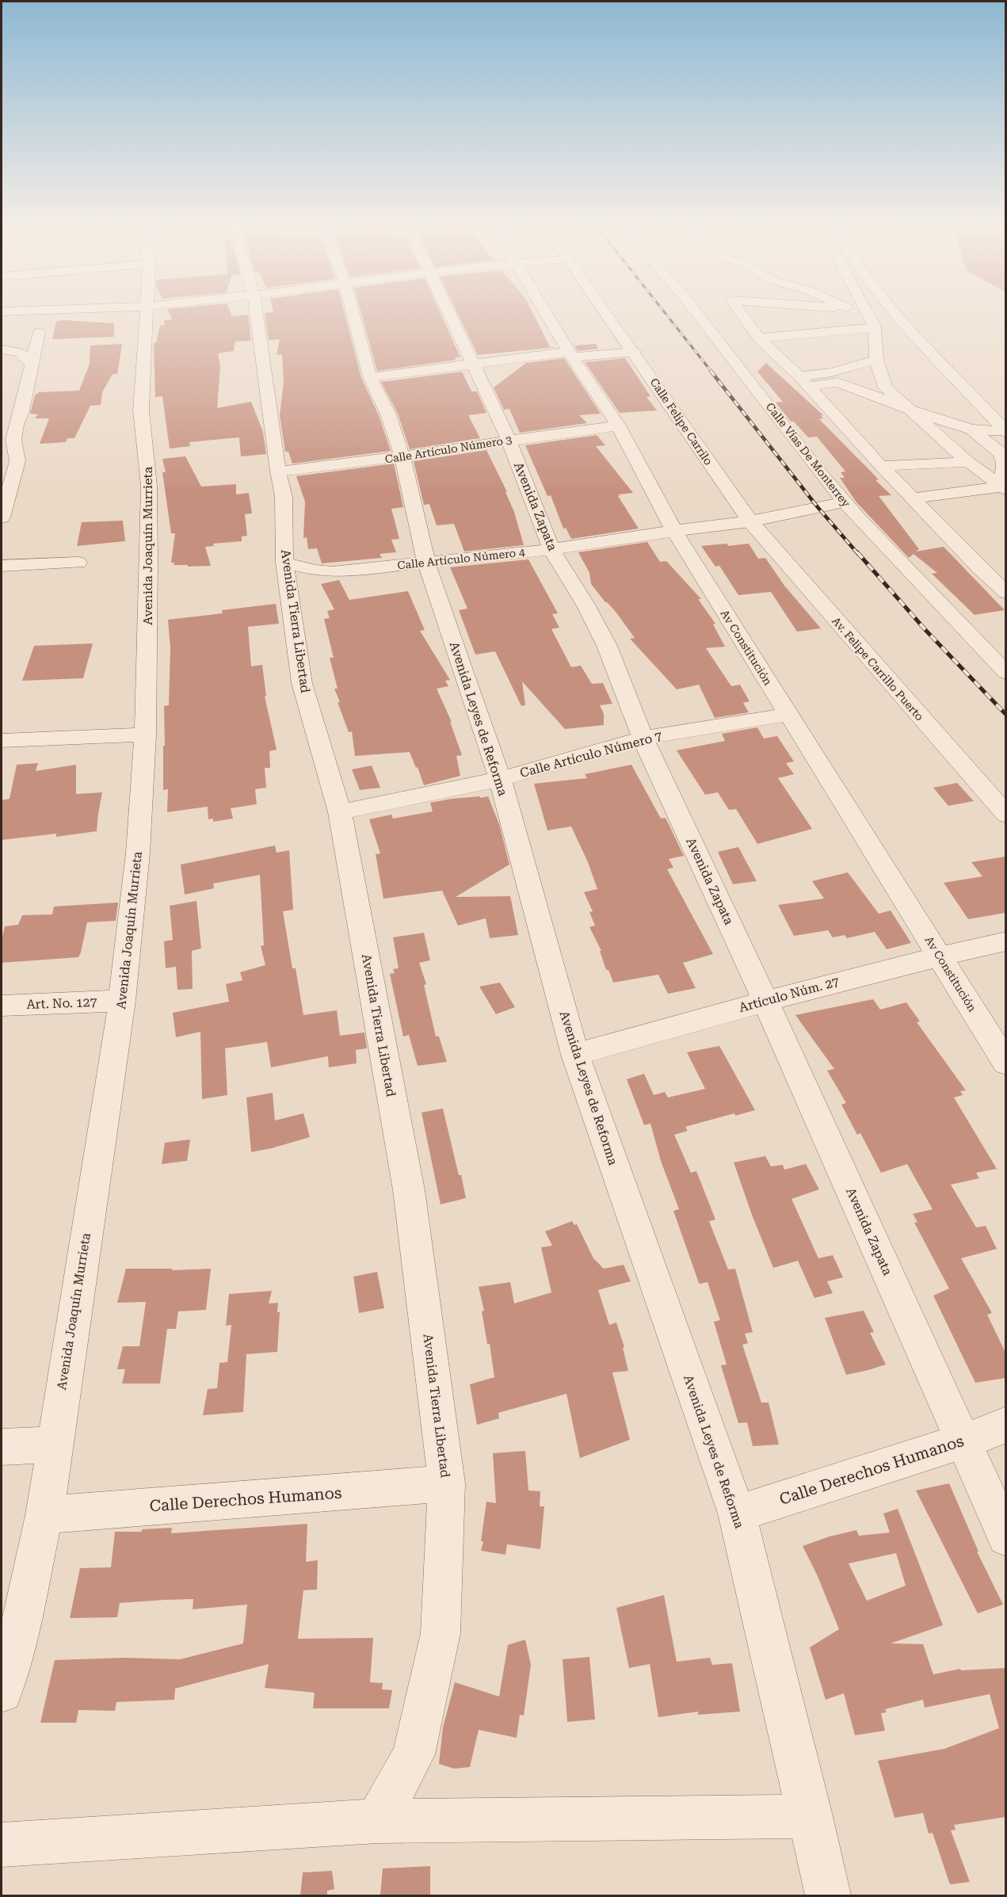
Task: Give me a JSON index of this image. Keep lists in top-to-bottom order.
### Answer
{
  "streets": {
    "street": [
      "Calle Felipe Carrilo",
      "Calle Artículo Número 3",
      "Calle Vías De Monterrey",
      "Avenida Zapata",
      "Avenida Joaquín Murrieta",
      "Calle Artículo Número 4",
      "Avenida Tierra Libertad",
      "Av Constitución",
      "Av. Felipe Carrillo Puerto",
      "Avenida Leyes de Reforma",
      "Calle Artículo Número 7",
      "Artículo Núm. 27",
      "Art. No. 127",
      "Calle Derechos Humanos"
    ]
  },
  "crossings": [
    ["Calle Felipe Carrilo", "Calle Artículo Número 4"],
    ["Calle Felipe Carrilo", "Av. Felipe Carrillo Puerto"],
    ["Calle Artículo Número 3", "Avenida Zapata"],
    ["Calle Artículo Número 3", "Avenida Tierra Libertad"],
    ["Calle Artículo Número 3", "Av Constitución"],
    ["Calle Artículo Número 3", "Avenida Leyes de Reforma"],
    ["Calle Vías De Monterrey", "Calle Artículo Número 4"],
    ["Avenida Zapata", "Calle Artículo Número 4"],
    ["Avenida Zapata", "Calle Artículo Número 7"],
    ["Avenida Zapata", "Artículo Núm. 27"],
    ["Avenida Zapata", "Calle Derechos Humanos"],
    ["Avenida Joaquín Murrieta", "Art. No. 127"],
    ["Avenida Joaquín Murrieta", "Calle Derechos Humanos"],
    ["Calle Artículo Número 4", "Avenida Tierra Libertad"],
    ["Calle Artículo Número 4", "Av Constitución"],
    ["Calle Artículo Número 4", "Av. Felipe Carrillo Puerto"],
    ["Calle Artículo Número 4", "Avenida Leyes de Reforma"],
    ["Avenida Tierra Libertad", "Calle Artículo Número 7"],
    ["Avenida Tierra Libertad", "Calle Derechos Humanos"],
    ["Av Constitución", "Calle Artículo Número 7"],
    ["Av Constitución", "Artículo Núm. 27"],
    ["Avenida Leyes de Reforma", "Calle Artículo Número 7"],
    ["Avenida Leyes de Reforma", "Artículo Núm. 27"],
    ["Avenida Leyes de Reforma", "Calle Derechos Humanos"]
  ]
}
